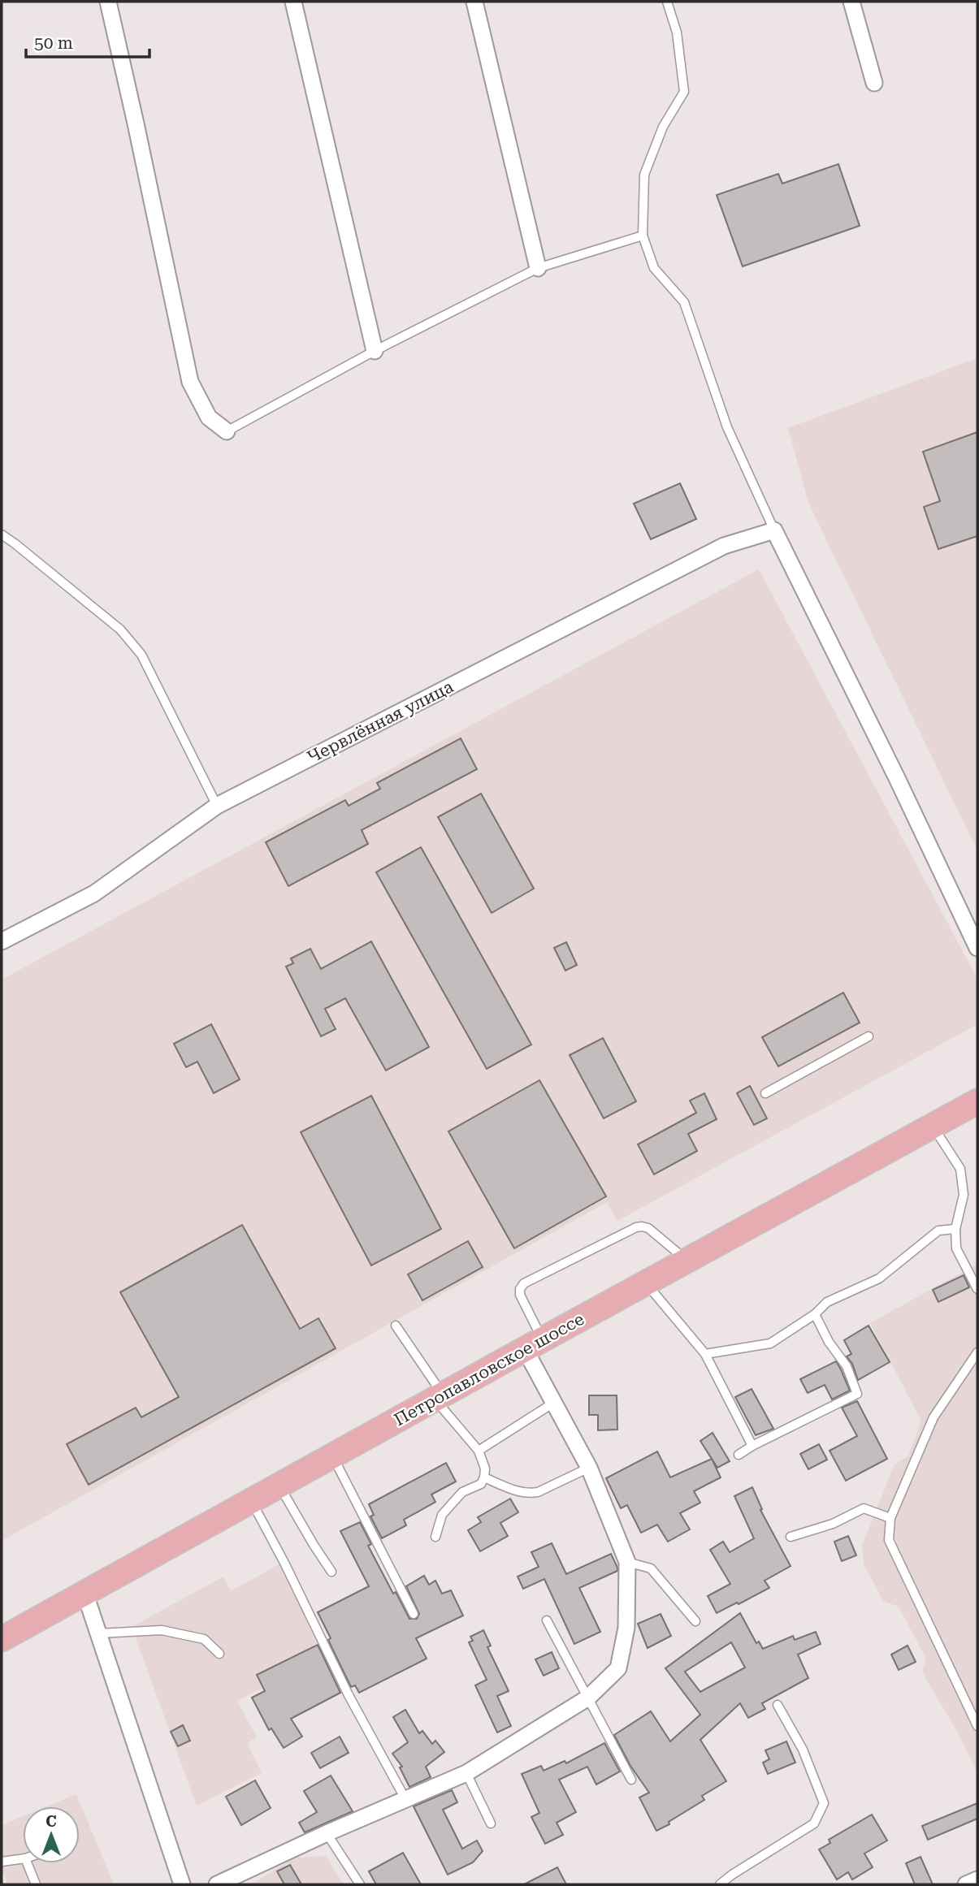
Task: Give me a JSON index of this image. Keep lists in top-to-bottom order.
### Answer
{
  "streets": {
    "main road": ["Петропавловское шоссе"],
    "street": ["Червлённая улица"]
  },
  "scale_bar": "50 m",
  "north": "top"
}
